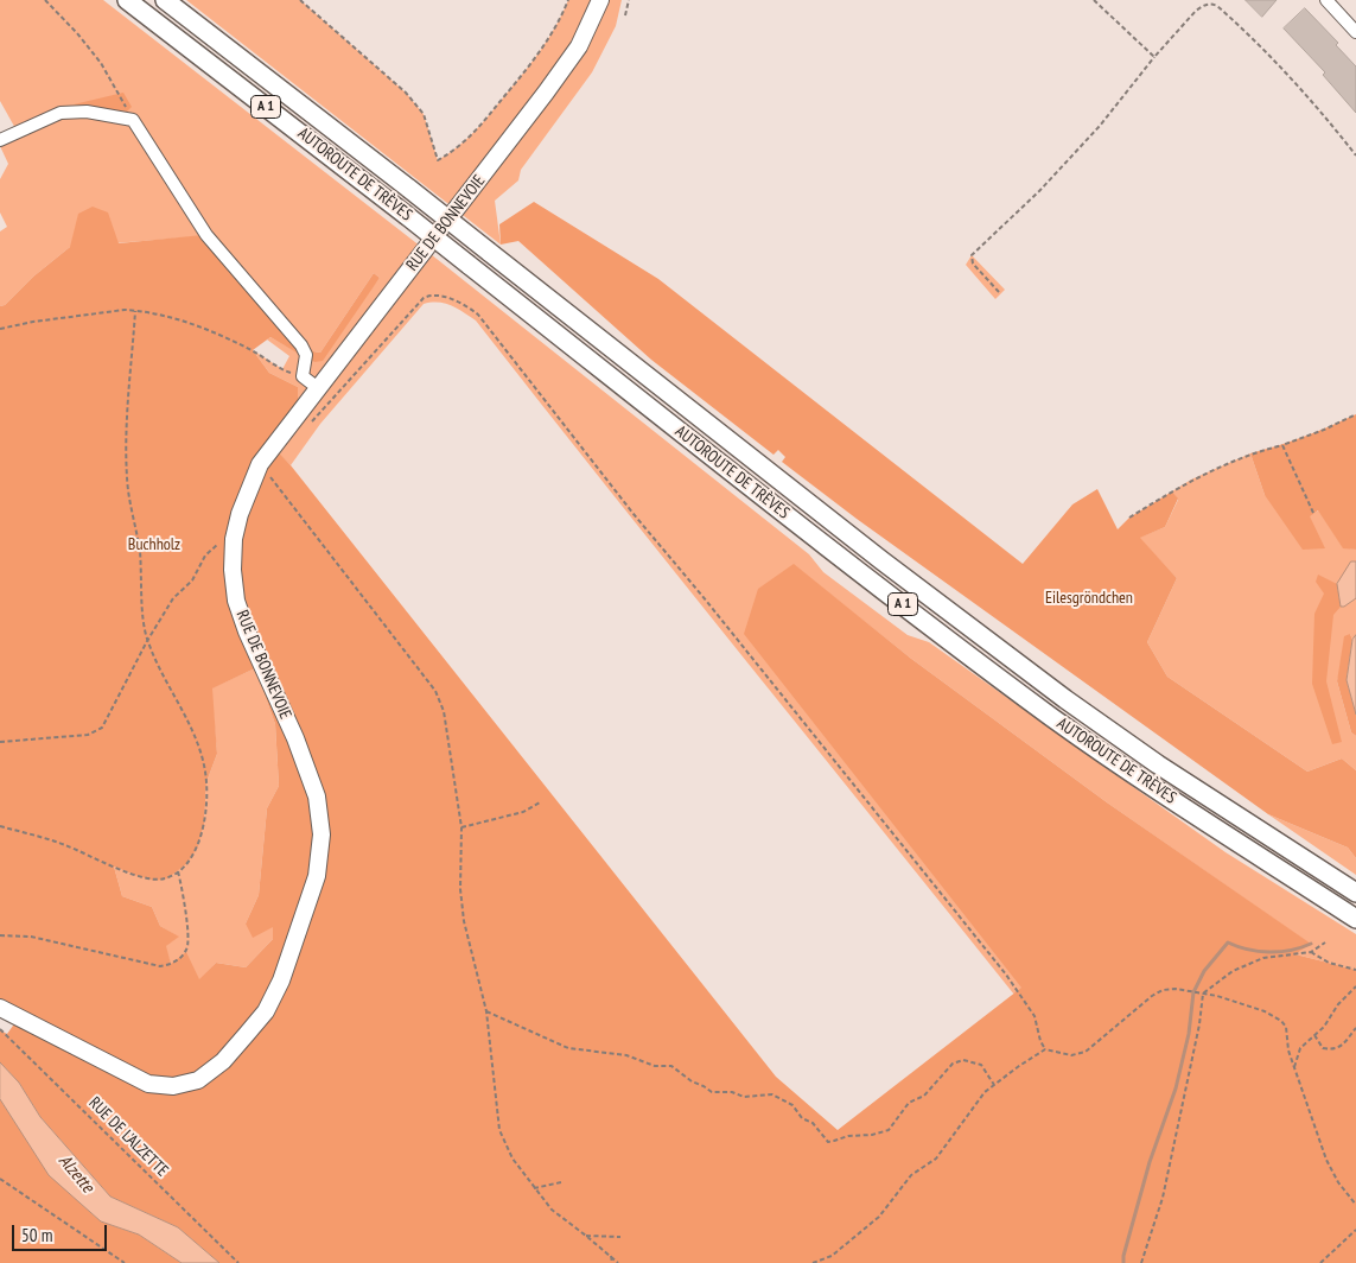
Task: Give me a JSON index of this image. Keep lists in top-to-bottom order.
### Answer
{
  "streets": {
    "highway": ["A 1", "AUTOROUTE DE TRÈVES"],
    "main road": ["RUE DE BONNEVOIE"],
    "path": ["RUE DE L'ALZETTE"]
  },
  "water": ["Alzette"],
  "parks": ["Buchholz", "Eilesgröndchen"],
  "scale_bar": "50 m"
}
